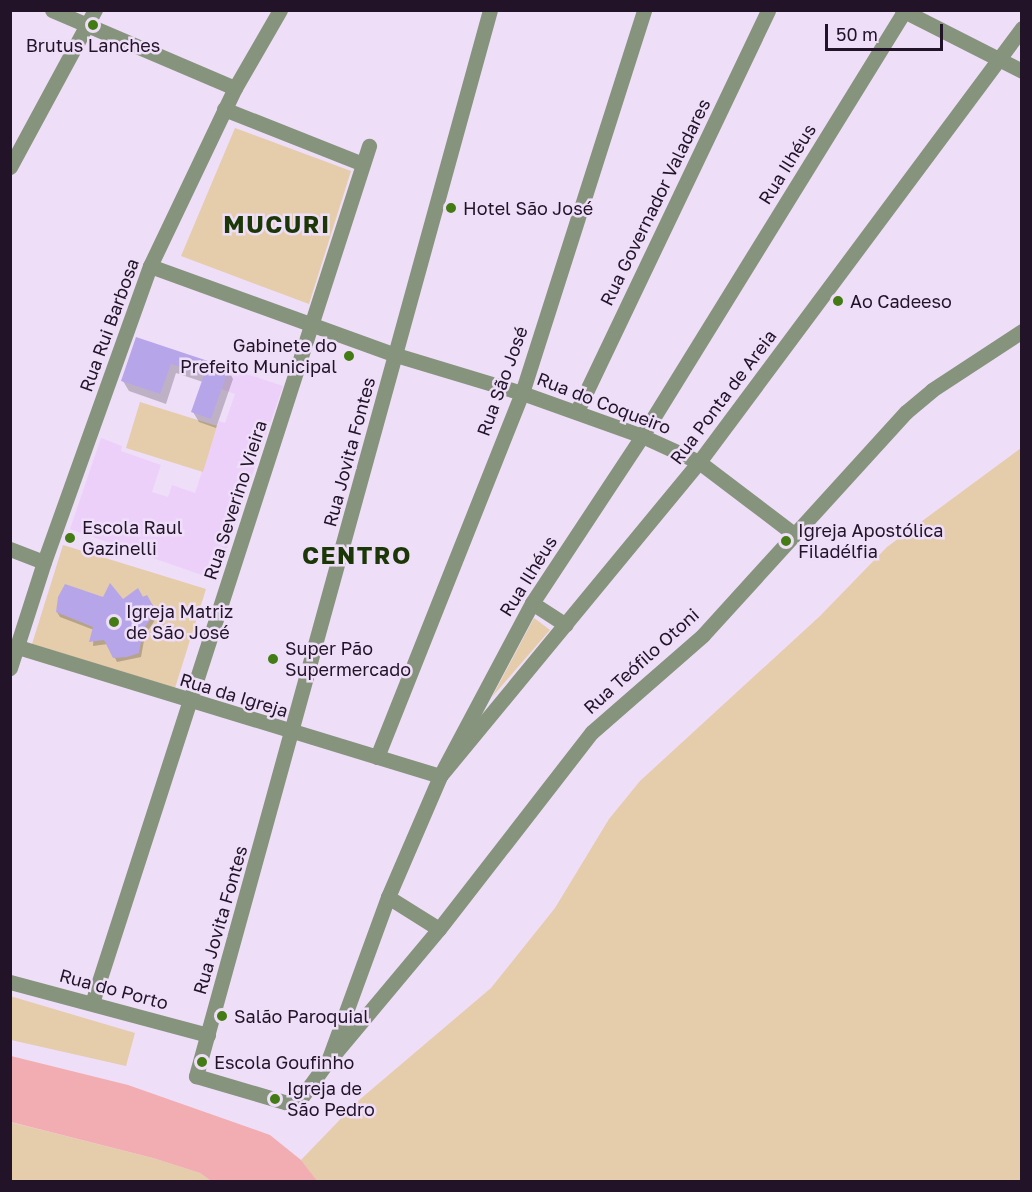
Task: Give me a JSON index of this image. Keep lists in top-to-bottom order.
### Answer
{
  "streets": {
    "street": [
      "Rua Ilhéus",
      "Rua Governador Valadares",
      "Rua Rui Barbosa",
      "Rua São José",
      "Rua Ponta de Areia",
      "Rua do Coqueiro",
      "Rua Jovita Fontes",
      "Rua Severino Vieira",
      "Rua Teófilo Otoni",
      "Rua da Igreja",
      "Rua do Porto"
    ]
  },
  "crossings": [
    ["Rua Ilhéus", "Rua Ponta de Areia"],
    ["Rua Ilhéus", "Rua do Coqueiro"],
    ["Rua Ilhéus", "Rua Jovita Fontes"],
    ["Rua Ilhéus", "Rua Teófilo Otoni"],
    ["Rua Ilhéus", "Rua da Igreja"],
    ["Rua Governador Valadares", "Rua do Coqueiro"],
    ["Rua Rui Barbosa", "Rua do Coqueiro"],
    ["Rua Rui Barbosa", "Rua da Igreja"],
    ["Rua São José", "Rua do Coqueiro"],
    ["Rua São José", "Rua da Igreja"],
    ["Rua Ponta de Areia", "Rua do Coqueiro"],
    ["Rua Ponta de Areia", "Rua da Igreja"],
    ["Rua do Coqueiro", "Rua Jovita Fontes"],
    ["Rua do Coqueiro", "Rua Severino Vieira"],
    ["Rua do Coqueiro", "Rua Teófilo Otoni"],
    ["Rua Jovita Fontes", "Rua da Igreja"],
    ["Rua Jovita Fontes", "Rua do Porto"],
    ["Rua Severino Vieira", "Rua da Igreja"],
    ["Rua Severino Vieira", "Rua do Porto"]
  ],
  "districts": ["MUCURI", "CENTRO"],
  "places": [
    "Brutus Lanches",
    "Hotel São José",
    "Ao Cadeeso",
    "Gabinete do Prefeito Municipal",
    "Escola Raul Gazinelli",
    "Igreja Apostólica Filadélfia",
    "Igreja Matriz de São José",
    "Super Pão Supermercado",
    "Salão Paroquial",
    "Escola Goufinho",
    "Igreja de São Pedro"
  ],
  "scale_bar": "50 m"
}
